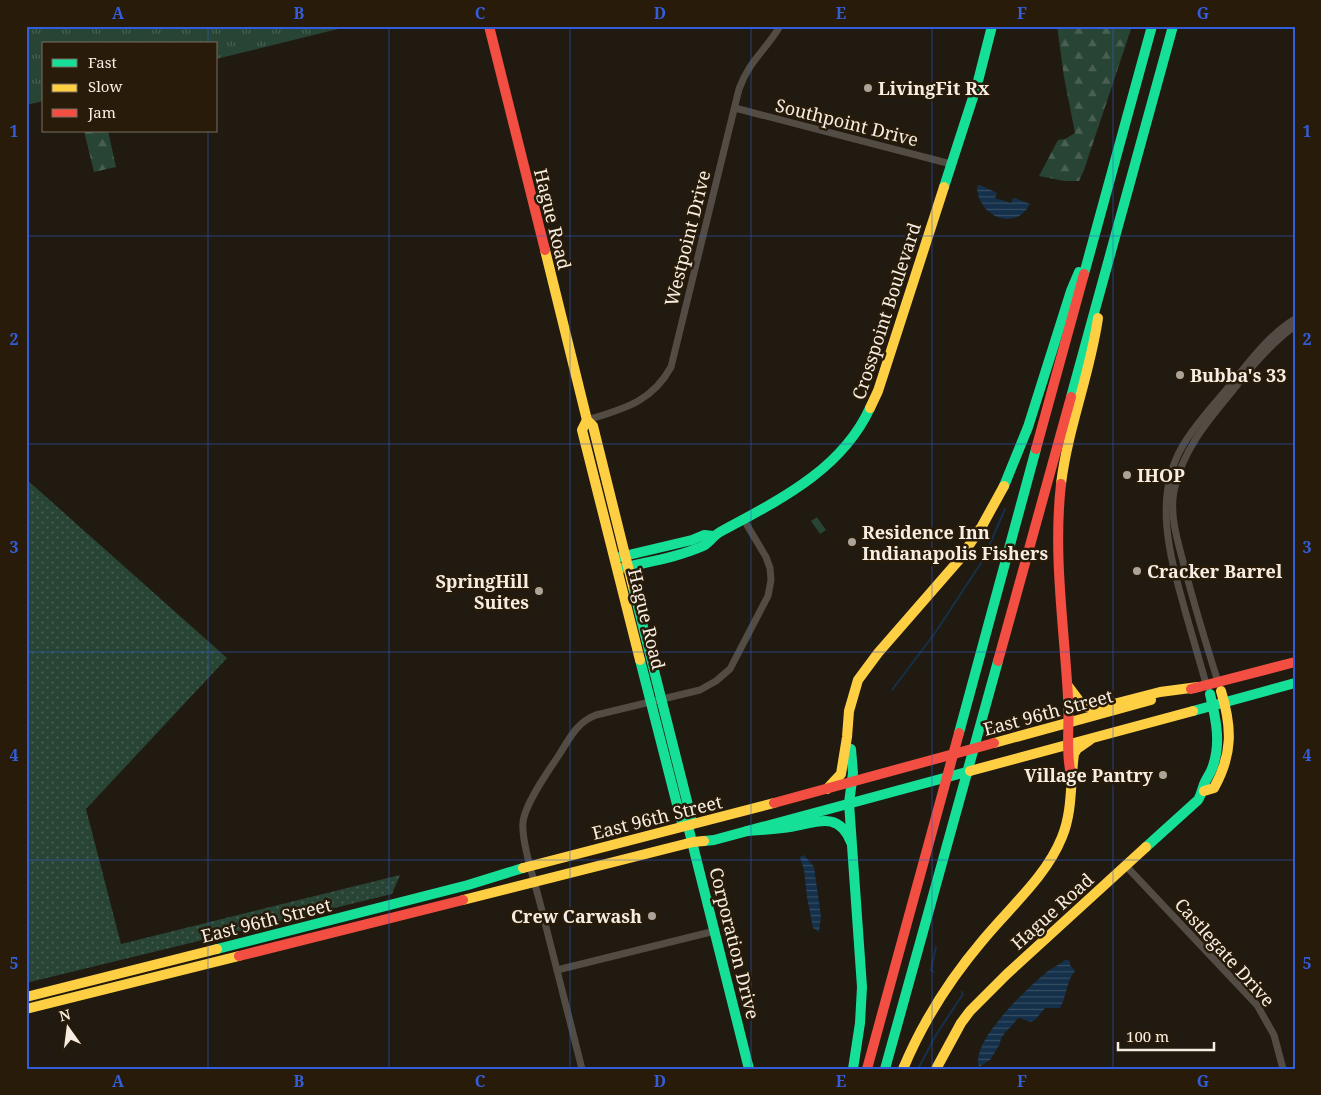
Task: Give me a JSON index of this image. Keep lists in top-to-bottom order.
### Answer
{
  "streets": {
    "main road": [
      "Hague Road",
      "Crosspoint Boulevard",
      "East 96th Street",
      "Corporation Drive"
    ],
    "street": ["Southpoint Drive", "Westpoint Drive", "Castlegate Drive"]
  },
  "crossings": [
    ["Southpoint Drive", "Westpoint Drive"],
    ["Southpoint Drive", "Crosspoint Boulevard"],
    ["Hague Road", "Westpoint Drive"],
    ["Hague Road", "Crosspoint Boulevard"],
    ["Hague Road", "East 96th Street"],
    ["Hague Road", "Corporation Drive"],
    ["Hague Road", "Castlegate Drive"],
    ["East 96th Street", "Corporation Drive"]
  ],
  "places": [
    "LivingFit Rx",
    "Bubba's 33",
    "IHOP",
    "Residence Inn Indianapolis Fishers",
    "Cracker Barrel",
    "SpringHill Suites",
    "Village Pantry",
    "Crew Carwash"
  ],
  "legend": ["Fast", "Slow", "Jam"],
  "scale_bar": "100 m",
  "north": "top",
  "grid": {
    "columns": [
      "A",
      "B",
      "C",
      "D",
      "E",
      "F",
      "G"
    ],
    "rows": [
      "1",
      "2",
      "3",
      "4",
      "5"
    ]
  }
}
